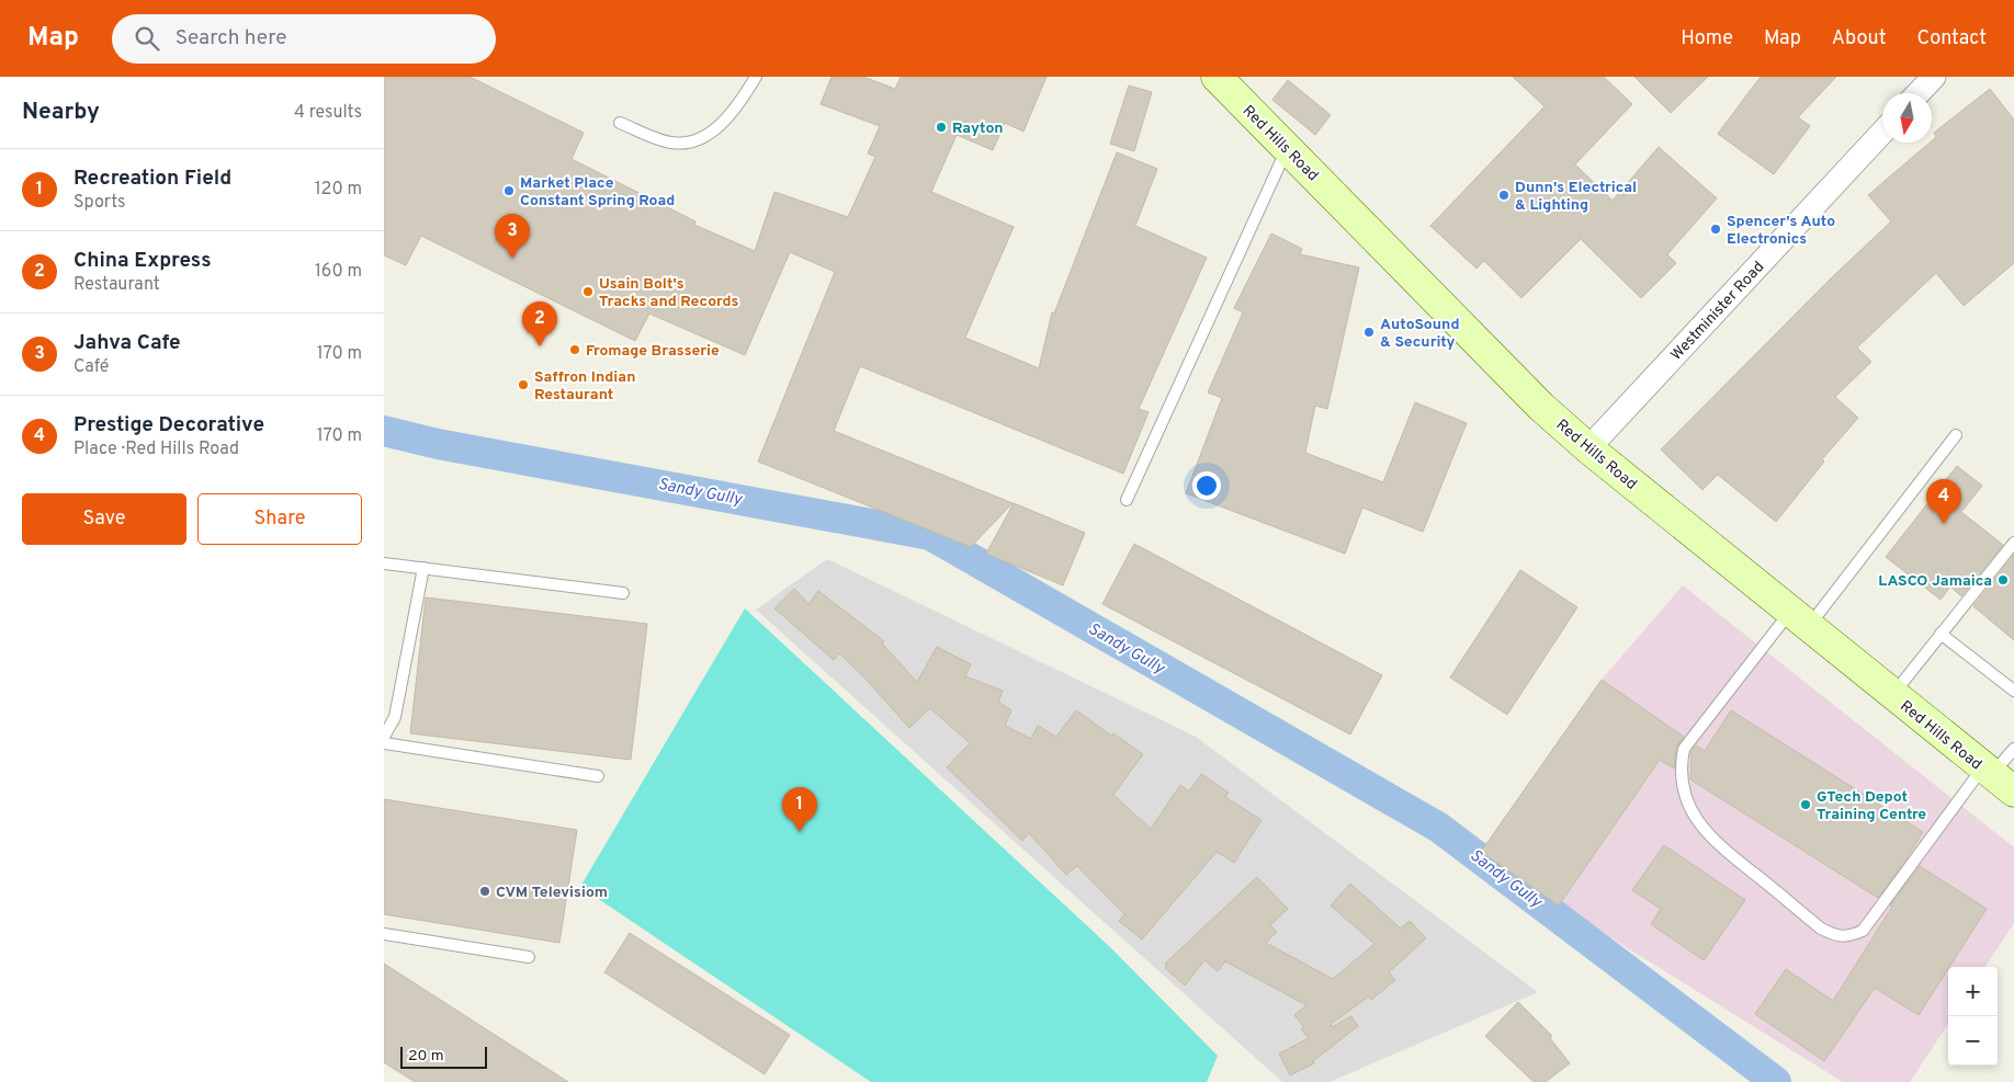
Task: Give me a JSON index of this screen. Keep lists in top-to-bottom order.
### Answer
{
  "streets": {
    "main road": ["Red Hills Road"],
    "street": ["Westminister Road"]
  },
  "crossings": [
    ["Red Hills Road", "Westminister Road"]
  ],
  "water": ["Sandy Gully"],
  "places": [
    "Rayton",
    "Market Place Constant Spring Road",
    "Dunn's Electrical & Lighting",
    "Spencer's Auto Electronics",
    "Usain Bolt's Tracks and Records",
    "AutoSound & Security",
    "Fromage Brasserie",
    "Saffron Indian Restaurant",
    "LASCO Jamaica",
    "GTech Depot Training Centre",
    "CVM Televisiom"
  ],
  "scale_bar": "20 m",
  "north": "bottom",
  "page": {
    "header": "Map",
    "search": "Search here",
    "nav": [
      "Home",
      "Map",
      "About",
      "Contact"
    ],
    "heading": ["Nearby", "4 results"],
    "list": [
      {
        "mark": "1",
        "name": "Recreation Field",
        "note": "Sports",
        "value": "120 m"
      },
      {
        "mark": "2",
        "name": "China Express",
        "note": "Restaurant",
        "value": "160 m"
      },
      {
        "mark": "3",
        "name": "Jahva Cafe",
        "note": "Café",
        "value": "170 m"
      },
      {
        "mark": "4",
        "name": "Prestige Decorative",
        "note": "Place · Red Hills Road",
        "value": "170 m"
      }
    ],
    "pins": [
      "3",
      "2",
      "4",
      "1"
    ],
    "buttons": ["Save", "Share"],
    "map_buttons": ["+", "−"],
    "scale": "20 m"
  }
}
